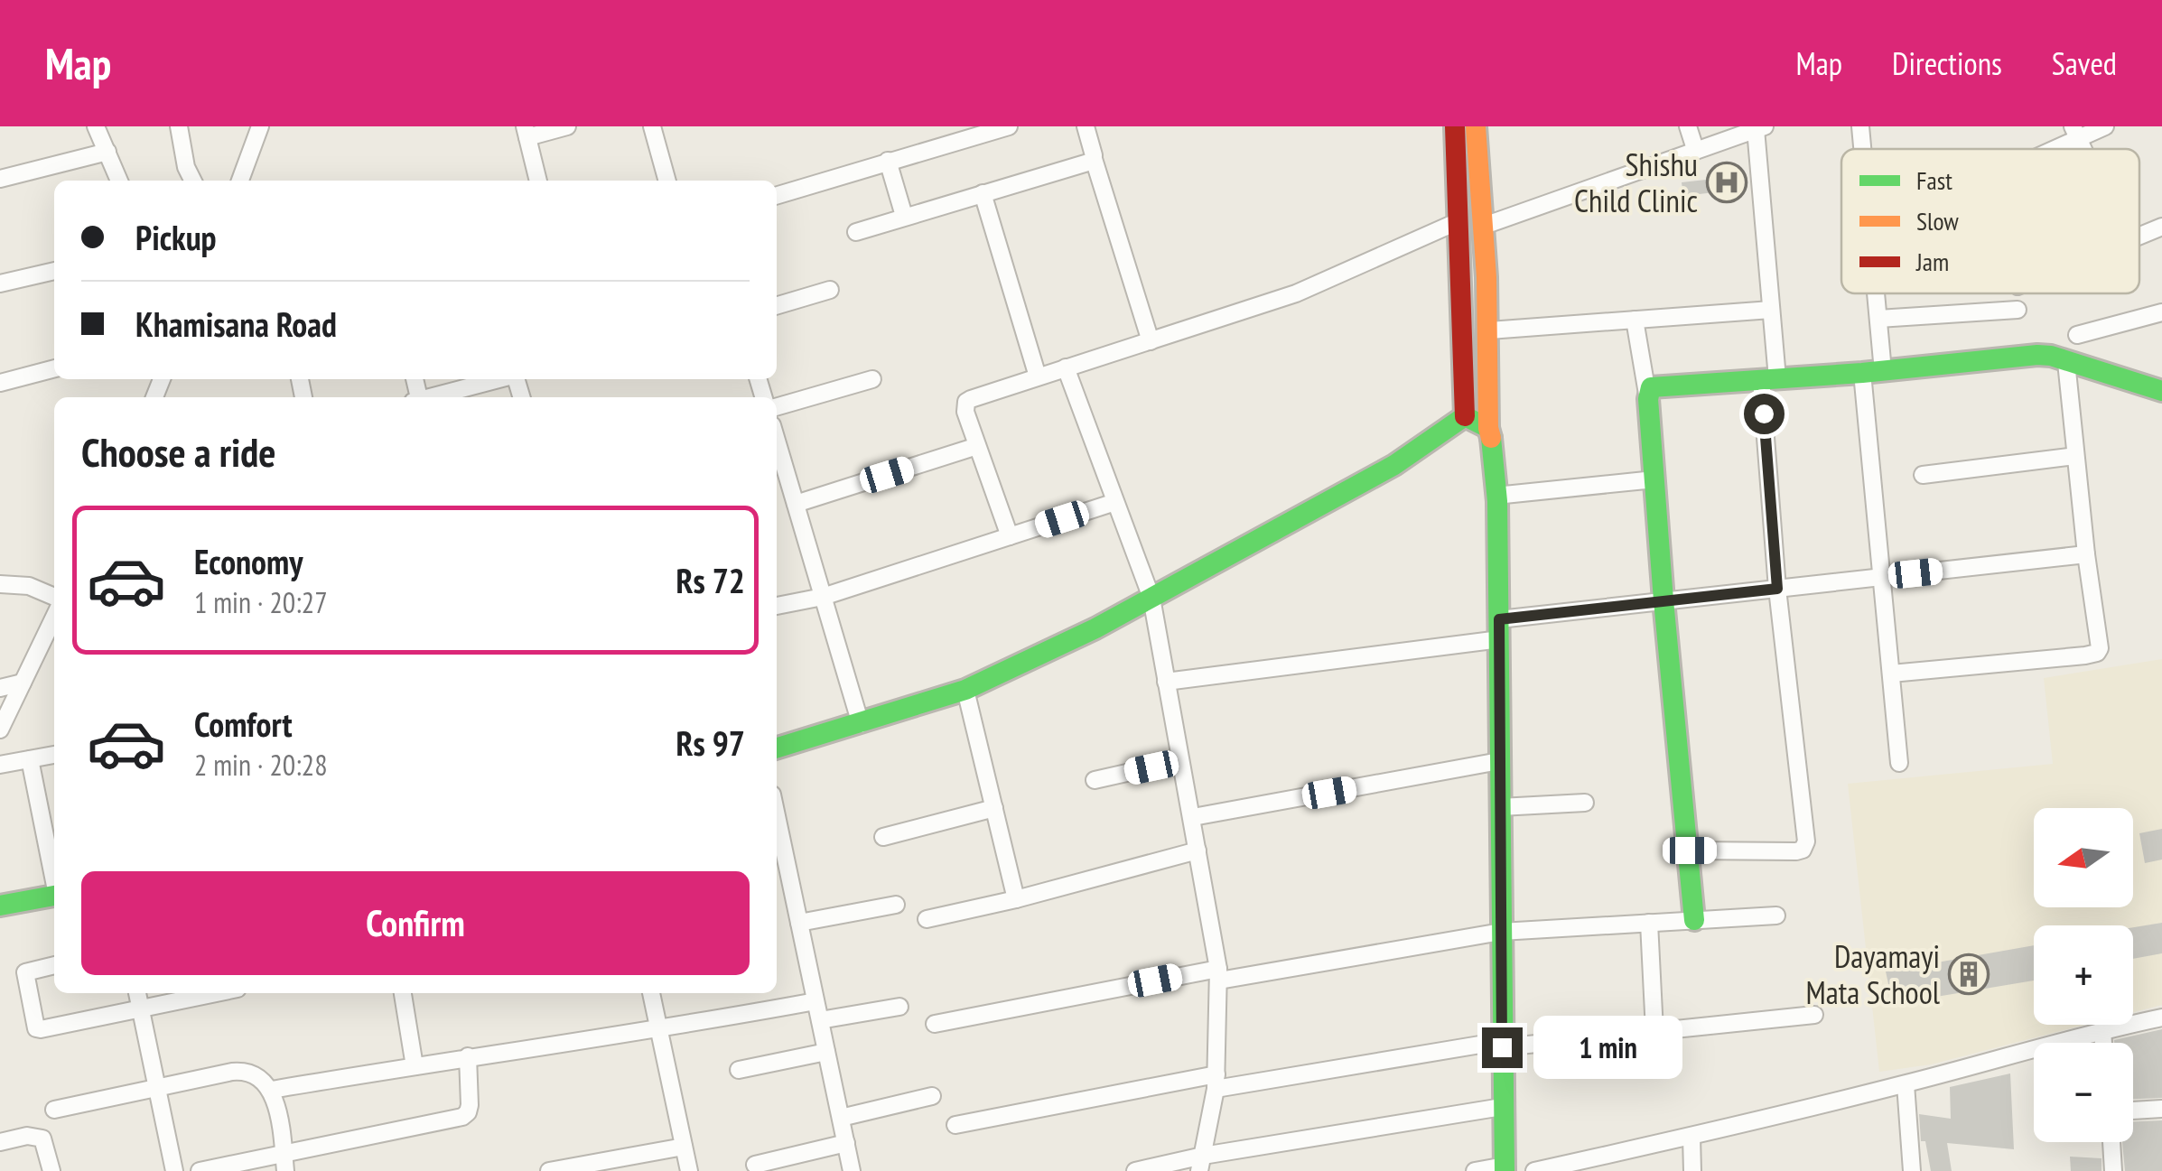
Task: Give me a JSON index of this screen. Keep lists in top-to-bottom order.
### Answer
{
  "places": {
    "hospital": ["Shishu Child Clinic"],
    "building": ["Dayamayi Mata School"]
  },
  "legend": ["Fast", "Slow", "Jam"],
  "north": "left",
  "page": {
    "header": "Map",
    "nav": ["Map", "Directions", "Saved"],
    "banner": ["Pickup", "Khamisana Road"],
    "heading": "Choose a ride",
    "list": [
      {
        "name": "Economy",
        "note": "1 min · 20:27",
        "value": "Rs 72"
      },
      {
        "name": "Comfort",
        "note": "2 min · 20:28",
        "value": "Rs 97"
      }
    ],
    "map_buttons": ["+", "−"],
    "buttons": "Confirm",
    "bubble": "1 min"
  }
}
